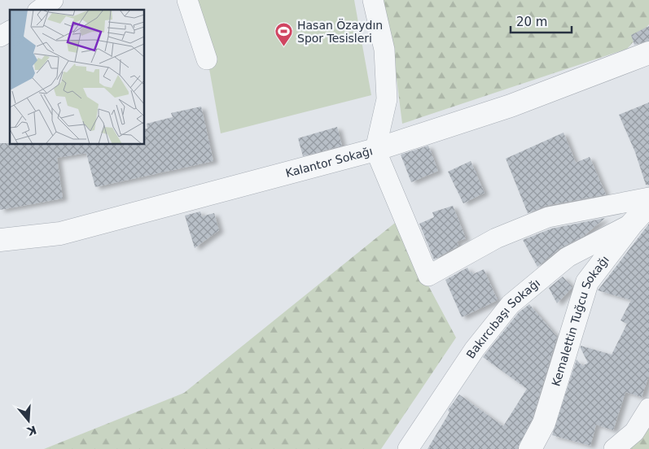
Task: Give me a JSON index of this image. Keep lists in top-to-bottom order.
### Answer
{
  "streets": {
    "street": ["Kalantor Sokağı", "Bakırcıbaşı Sokağı", "Kemalettin Tuğcu Sokağı"]
  },
  "crossings": [
    ["Bakırcıbaşı Sokağı", "Kemalettin Tuğcu Sokağı"]
  ],
  "places": {
    "sports": ["Hasan Özaydın Spor Tesisleri"]
  },
  "scale_bar": "20 m",
  "north": "bottom"
}
